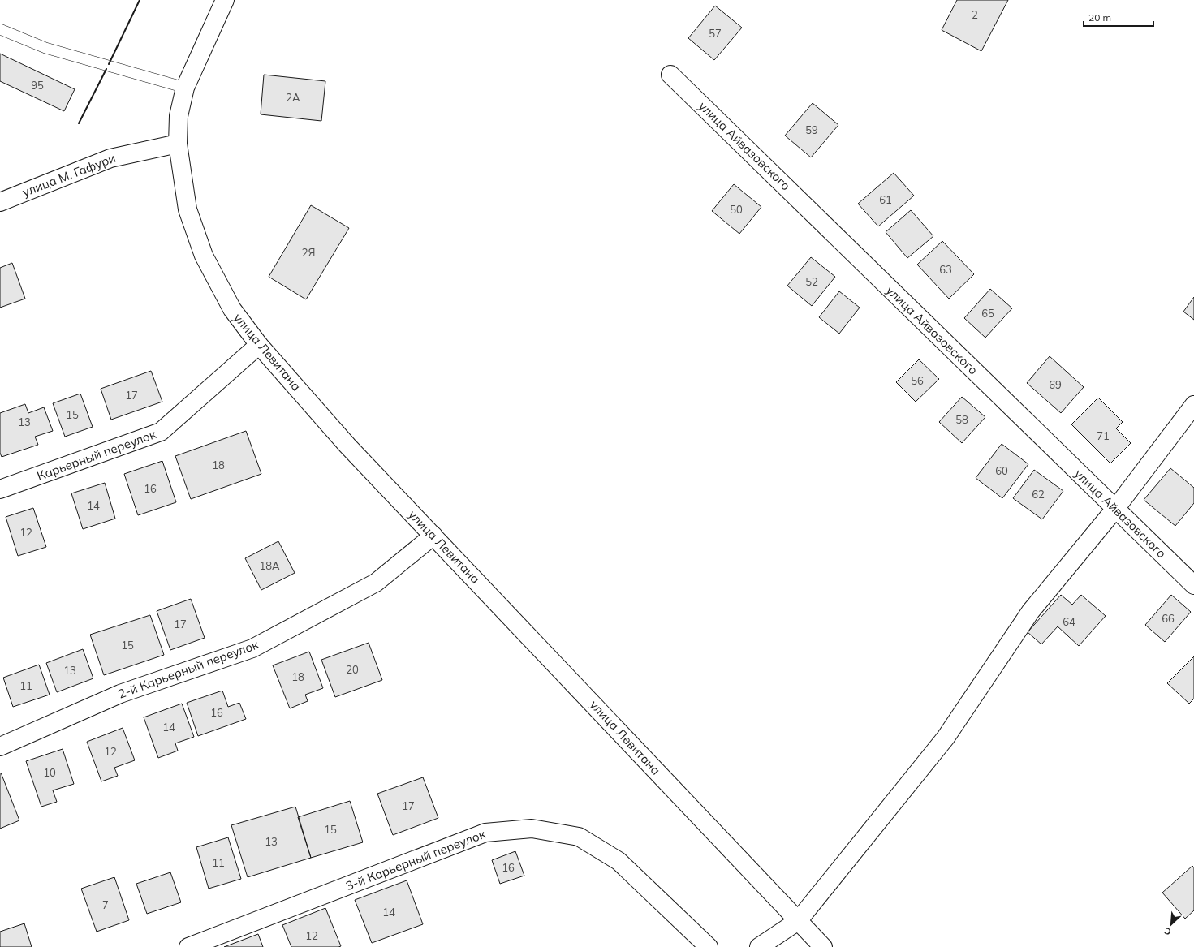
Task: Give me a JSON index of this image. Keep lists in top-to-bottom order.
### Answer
{
  "streets": {
    "street": [
      "улица Айвазовского",
      "улица М. Гафури",
      "улица Левитана",
      "Карьерный переулок",
      "2-й Карьерный переулок",
      "3-й Карьерный переулок"
    ]
  },
  "crossings": [
    ["улица М. Гафури", "улица Левитана"],
    ["улица Левитана", "Карьерный переулок"],
    ["улица Левитана", "2-й Карьерный переулок"]
  ],
  "house_numbers": [
    "2",
    "57",
    "95",
    "2А",
    "59",
    "61",
    "50",
    "2Я",
    "63",
    "52",
    "65",
    "56",
    "69",
    "17",
    "15",
    "58",
    "13",
    "71",
    "18",
    "60",
    "16",
    "62",
    "14",
    "12",
    "18А",
    "66",
    "64",
    "17",
    "15",
    "20",
    "13",
    "18",
    "11",
    "16",
    "14",
    "12",
    "10",
    "17",
    "15",
    "13",
    "11",
    "16",
    "7",
    "14",
    "12"
  ],
  "scale_bar": "20 m",
  "north": "bottom left"
}
